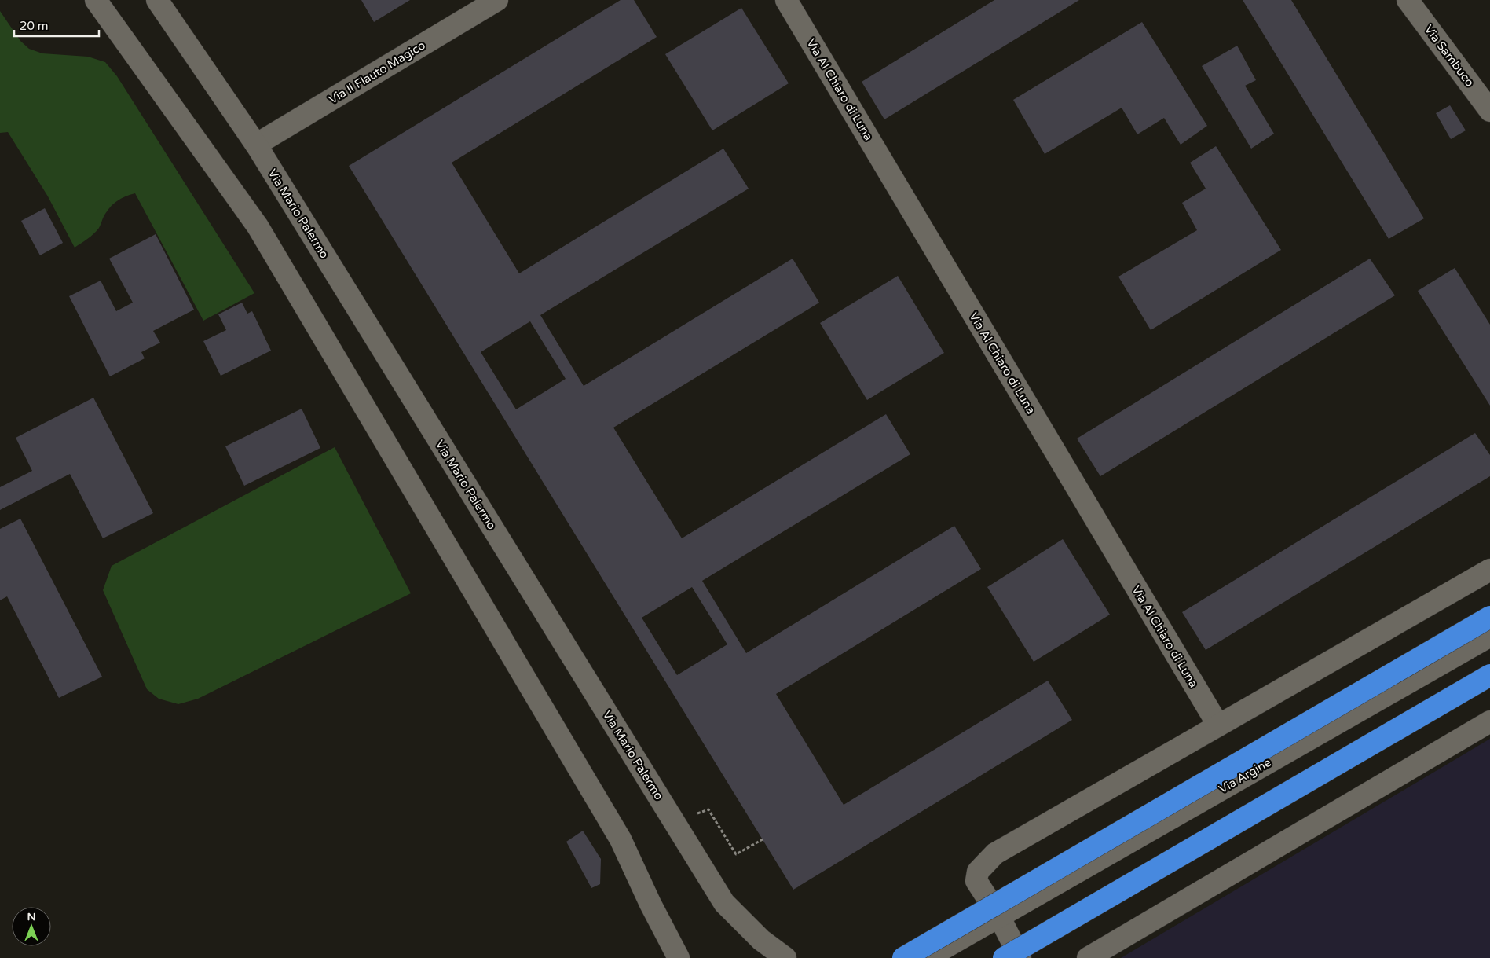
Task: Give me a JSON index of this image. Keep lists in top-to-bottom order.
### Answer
{
  "streets": {
    "street": [
      "Via Sambuco",
      "Via Il Flauto Magico",
      "Via Al Chiaro di Luna",
      "Via Mario Palermo",
      "Via Argine"
    ]
  },
  "crossings": [
    ["Via Il Flauto Magico", "Via Mario Palermo"]
  ],
  "scale_bar": "20 m",
  "north": "top"
}
